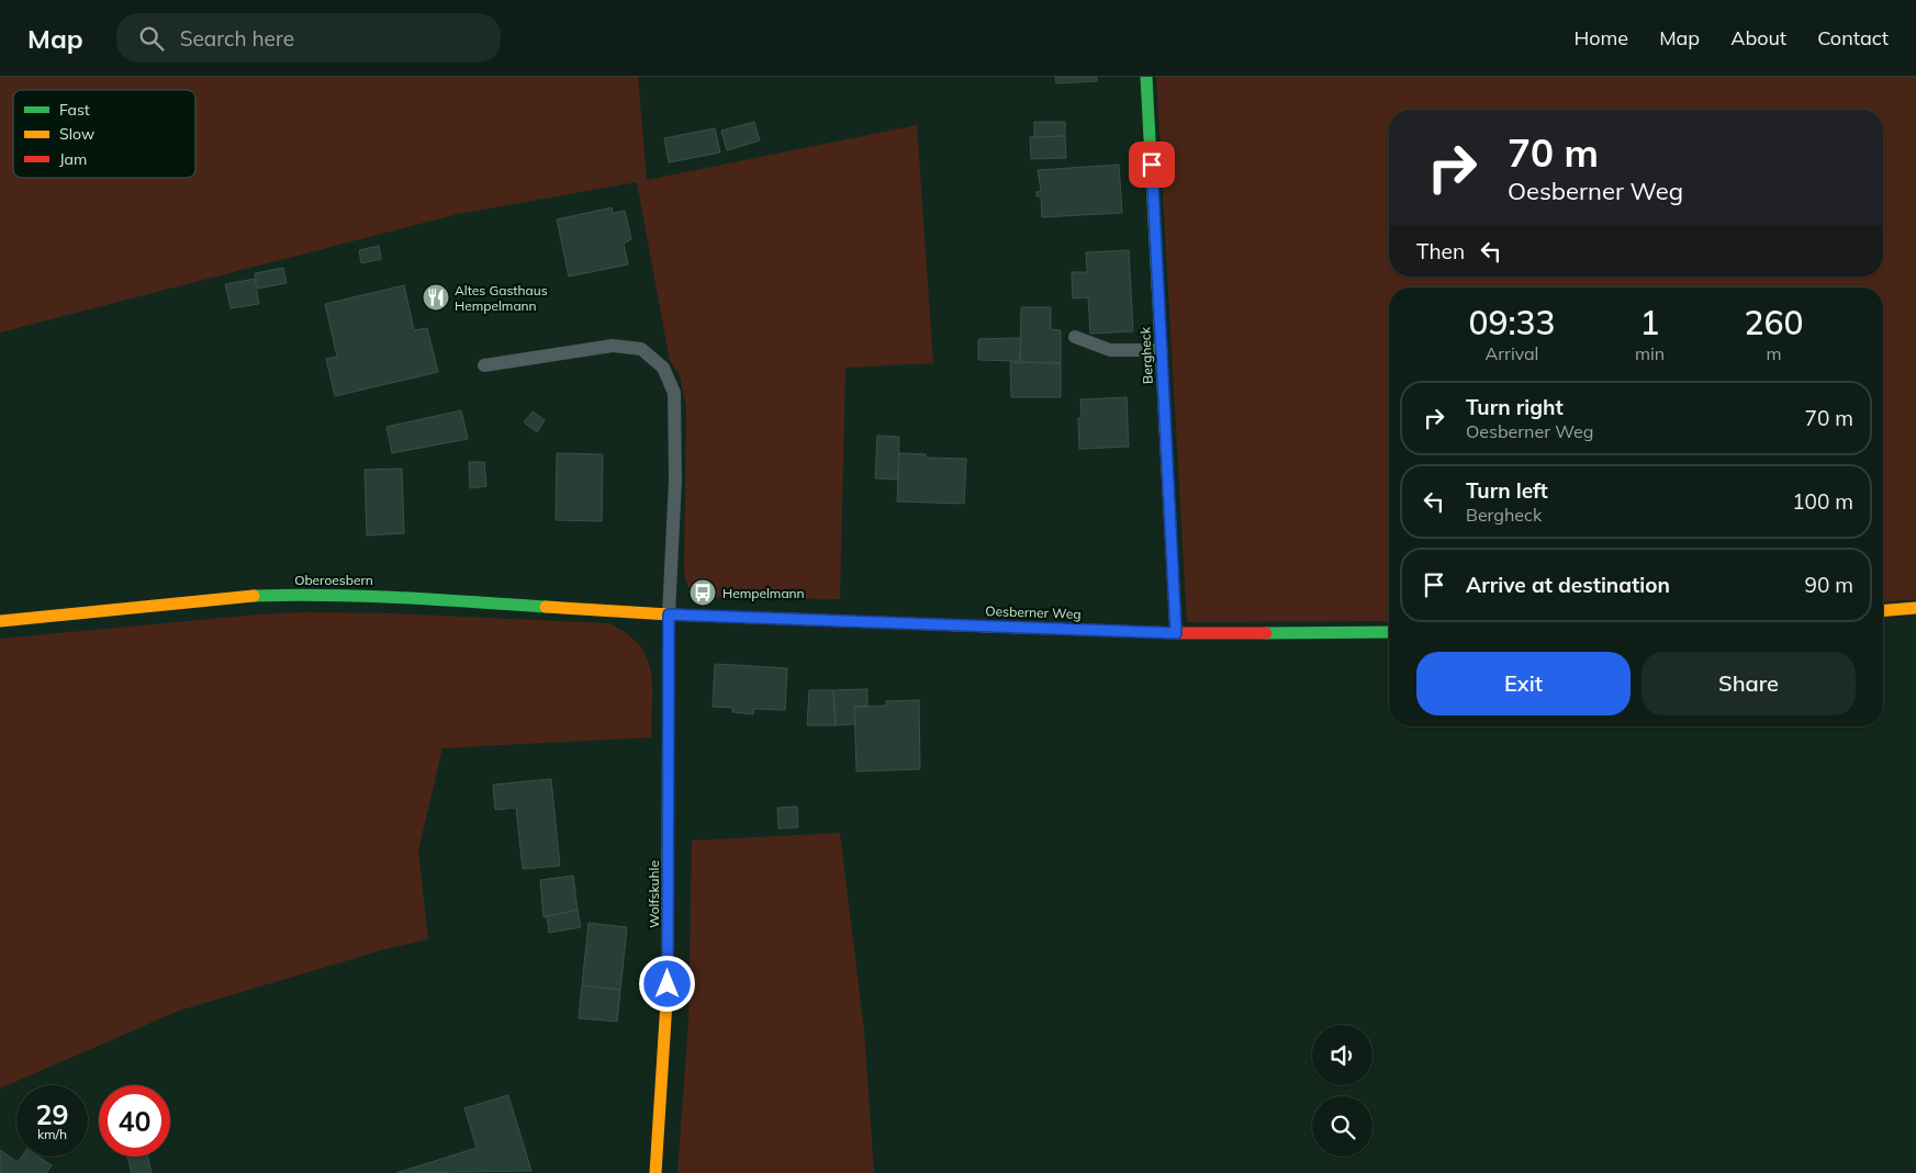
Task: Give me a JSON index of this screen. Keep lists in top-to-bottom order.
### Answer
{
  "streets": {
    "street": [
      "Bergheck",
      "Oberoesbern",
      "Oesberner Weg",
      "Wolfskuhle"
    ]
  },
  "crossings": [
    ["Bergheck", "Oesberner Weg"],
    ["Oberoesbern", "Oesberner Weg"],
    ["Oberoesbern", "Wolfskuhle"],
    ["Oesberner Weg", "Wolfskuhle"]
  ],
  "places": {
    "restaurant": ["Altes Gasthaus Hempelmann"],
    "bus stop": ["Hempelmann"]
  },
  "legend": ["Fast", "Slow", "Jam"],
  "page": {
    "header": "Map",
    "search": "Search here",
    "nav": [
      "Home",
      "Map",
      "About",
      "Contact"
    ],
    "turn": ["70 m", "Oesberner Weg"],
    "then": "Then",
    "eta": [
      "09:33",
      "Arrival",
      "1",
      "min",
      "260",
      "m"
    ],
    "list": [
      {
        "name": "Turn right",
        "note": "Oesberner Weg",
        "value": "70 m"
      },
      {
        "name": "Turn left",
        "note": "Bergheck",
        "value": "100 m"
      },
      {
        "name": "Arrive at destination",
        "value": "90 m"
      }
    ],
    "buttons": ["Exit", "Share"],
    "speed": "29 km/h",
    "limit": "40"
  }
}
